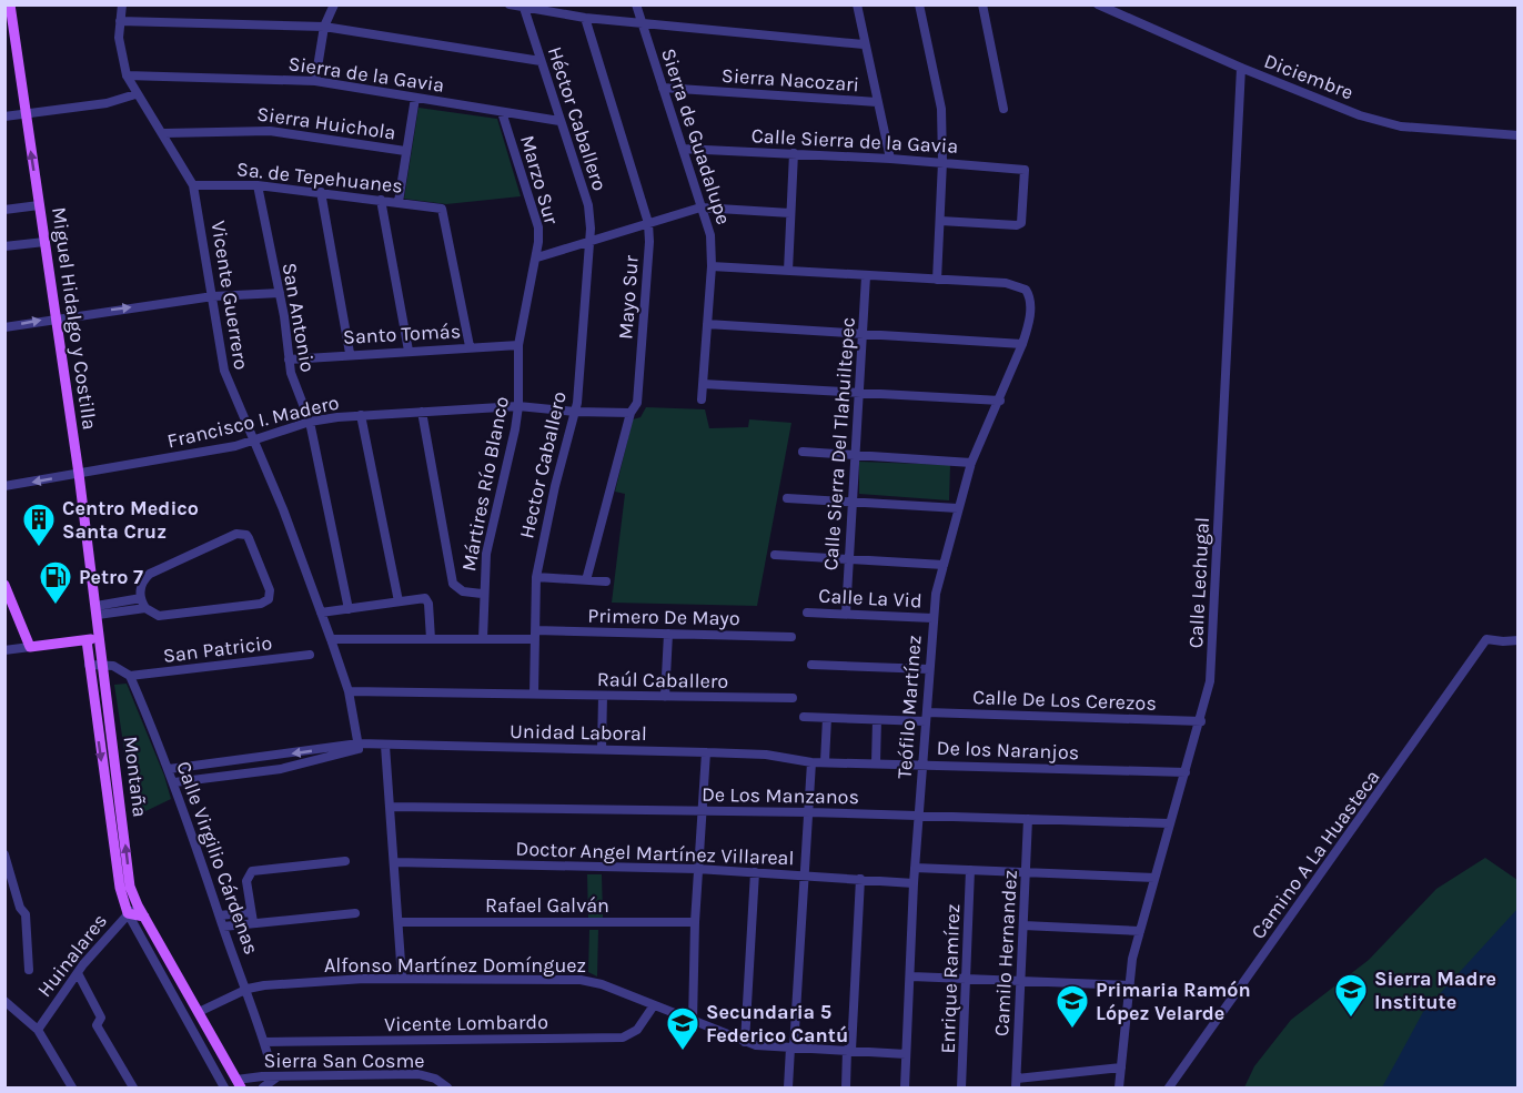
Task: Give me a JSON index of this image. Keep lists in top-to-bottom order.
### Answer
{
  "streets": {
    "main road": ["Miguel Hidalgo y Costilla", "Montaña"],
    "street": [
      "Sierra de la Gavia",
      "Diciembre",
      "Sierra Nacozari",
      "Héctor Caballero",
      "Sierra Huichola",
      "Sierra de Guadalupe",
      "Calle Sierra de la Gavia",
      "Sa. de Tepehuanes",
      "Marzo Sur",
      "Vicente Guerrero",
      "Mayo Sur",
      "San Antonio",
      "Santo Tomás",
      "Francisco I. Madero",
      "Calle Sierra Del Tlahuiltepec",
      "Hector Caballero",
      "Mártires Río Blanco",
      "Calle Lechugal",
      "Calle La Vid",
      "Primero De Mayo",
      "San Patricio",
      "Raúl Caballero",
      "Calle De Los Cerezos",
      "Teófilo Martínez",
      "Unidad Laboral",
      "De los Naranjos",
      "De Los Manzanos",
      "Doctor Angel Martínez Villareal",
      "Camino A La Huasteca",
      "Calle Virgilio Cárdenas",
      "Rafael Galván",
      "Camilo Hernandez",
      "Huinalares",
      "Alfonso Martínez Domínguez",
      "Enrique Ramírez",
      "Vicente Lombardo",
      "Sierra San Cosme"
    ]
  },
  "crossings": [
    ["Sierra de la Gavia", "Héctor Caballero"],
    ["Sierra de la Gavia", "Marzo Sur"],
    ["Sierra de la Gavia", "Vicente Guerrero"],
    ["Diciembre", "Calle Lechugal"],
    ["Sierra Nacozari", "Sierra de Guadalupe"],
    ["Héctor Caballero", "Hector Caballero"],
    ["Sierra Huichola", "Vicente Guerrero"],
    ["Sierra de Guadalupe", "Calle Sierra de la Gavia"],
    ["Sa. de Tepehuanes", "Vicente Guerrero"],
    ["Sa. de Tepehuanes", "San Antonio"],
    ["Sa. de Tepehuanes", "Santo Tomás"],
    ["Marzo Sur", "Mártires Río Blanco"],
    ["Vicente Guerrero", "Francisco I. Madero"],
    ["Vicente Guerrero", "Primero De Mayo"],
    ["Vicente Guerrero", "Raúl Caballero"],
    ["Vicente Guerrero", "Unidad Laboral"],
    ["Mayo Sur", "Francisco I. Madero"],
    ["San Antonio", "Santo Tomás"],
    ["San Antonio", "Francisco I. Madero"],
    ["Miguel Hidalgo y Costilla", "Francisco I. Madero"],
    ["Miguel Hidalgo y Costilla", "Montaña"],
    ["Santo Tomás", "Mártires Río Blanco"],
    ["Francisco I. Madero", "Hector Caballero"],
    ["Francisco I. Madero", "Mártires Río Blanco"],
    ["Calle Sierra Del Tlahuiltepec", "Calle La Vid"],
    ["Hector Caballero", "Primero De Mayo"],
    ["Hector Caballero", "Raúl Caballero"],
    ["Mártires Río Blanco", "Primero De Mayo"],
    ["Calle Lechugal", "Calle De Los Cerezos"],
    ["Calle Lechugal", "De los Naranjos"],
    ["Calle Lechugal", "De Los Manzanos"],
    ["Calle La Vid", "Teófilo Martínez"],
    ["San Patricio", "Calle Virgilio Cárdenas"],
    ["Calle De Los Cerezos", "Teófilo Martínez"],
    ["Teófilo Martínez", "De los Naranjos"],
    ["Teófilo Martínez", "De Los Manzanos"],
    ["Teófilo Martínez", "Doctor Angel Martínez Villareal"],
    ["Teófilo Martínez", "Alfonso Martínez Domínguez"],
    ["Unidad Laboral", "De los Naranjos"],
    ["Unidad Laboral", "Calle Virgilio Cárdenas"],
    ["Montaña", "Huinalares"],
    ["Montaña", "Alfonso Martínez Domínguez"],
    ["Montaña", "Sierra San Cosme"],
    ["De Los Manzanos", "Camilo Hernandez"],
    ["Calle Virgilio Cárdenas", "Alfonso Martínez Domínguez"],
    ["Calle Virgilio Cárdenas", "Vicente Lombardo"],
    ["Alfonso Martínez Domínguez", "Vicente Lombardo"]
  ],
  "places": {
    "building": ["Centro Medico Santa Cruz"],
    "fuel station": ["Petro 7"],
    "school or university": ["Sierra Madre Institute", "Primaria Ramón López Velarde", "Secundaria 5 Federico Cantú"]
  }
}
